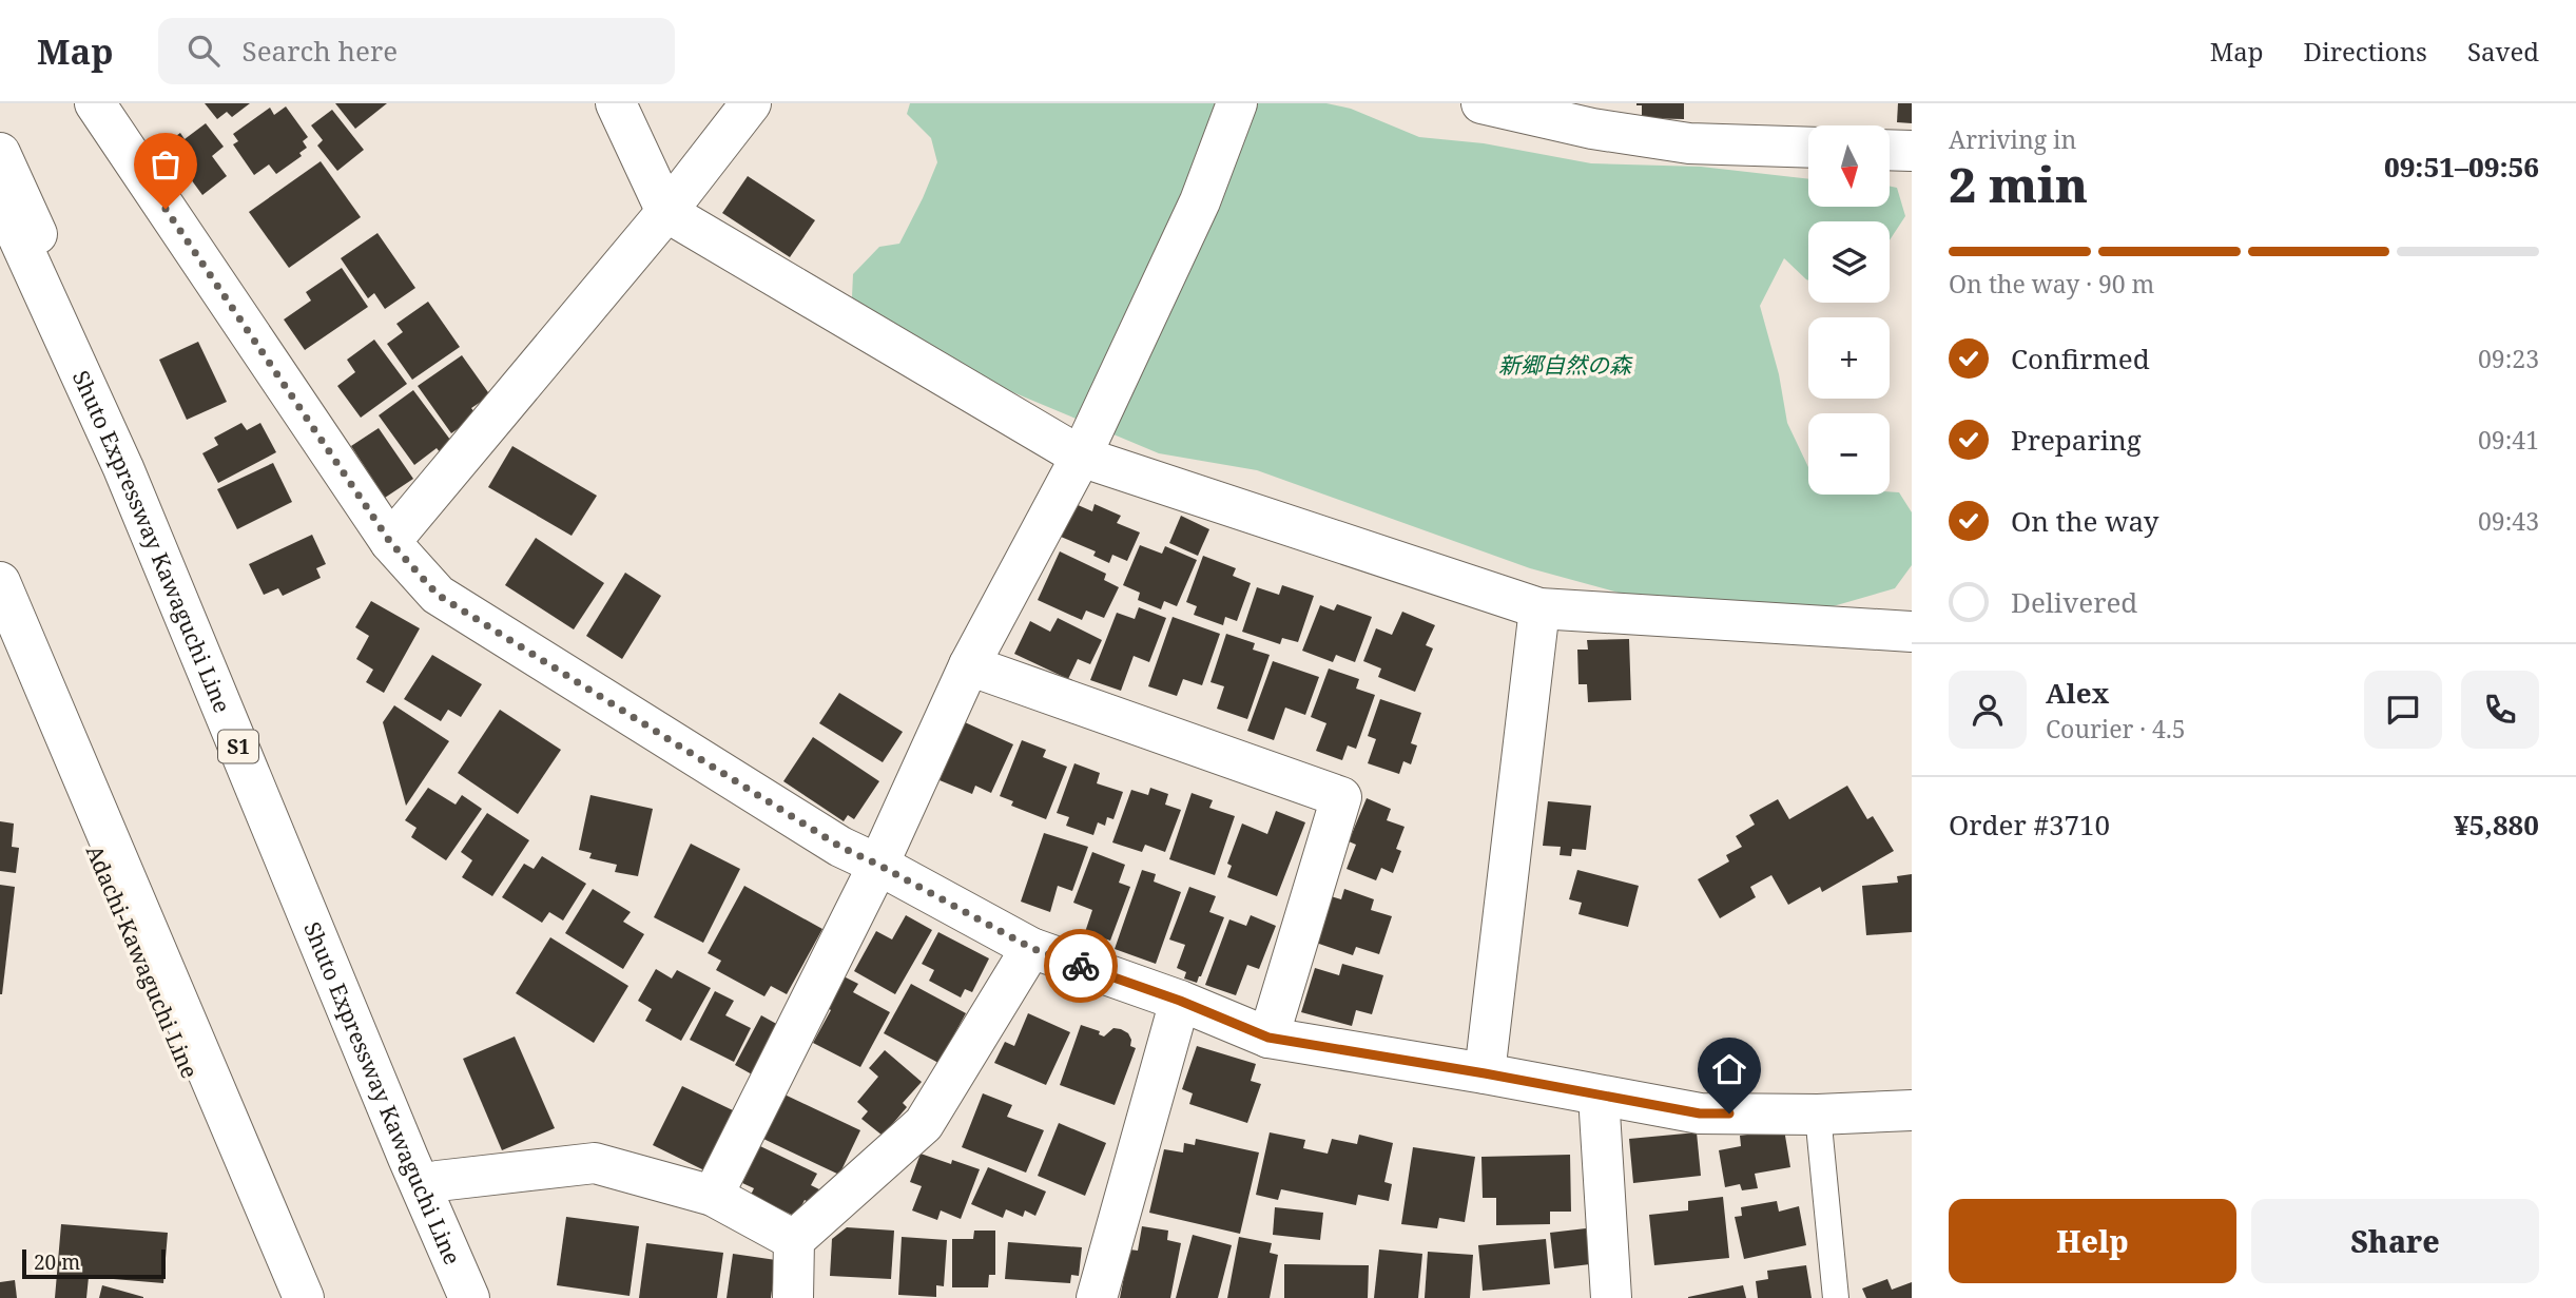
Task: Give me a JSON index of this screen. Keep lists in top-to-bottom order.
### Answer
{
  "streets": {
    "main road": ["Shuto Expressway Kawaguchi Line", "S1", "Adachi-Kawaguchi Line"]
  },
  "parks": ["新郷自然の森"],
  "scale_bar": "20 m",
  "north": "bottom",
  "page": {
    "header": "Map",
    "search": "Search here",
    "nav": ["Map", "Directions", "Saved"],
    "heading": ["2 min", "Arriving in", "09:51–09:56"],
    "panel": [
      "Alex",
      "Courier · 4.5",
      "Order #3710",
      "¥5,880"
    ],
    "map_buttons": ["+", "−"],
    "bar": "On the way · 90 m",
    "list": [
      ["Confirmed", "09:23"],
      ["Preparing", "09:41"],
      ["On the way", "09:43"],
      "Delivered"
    ],
    "buttons": ["Help", "Share"],
    "scale": "20 m"
  }
}
